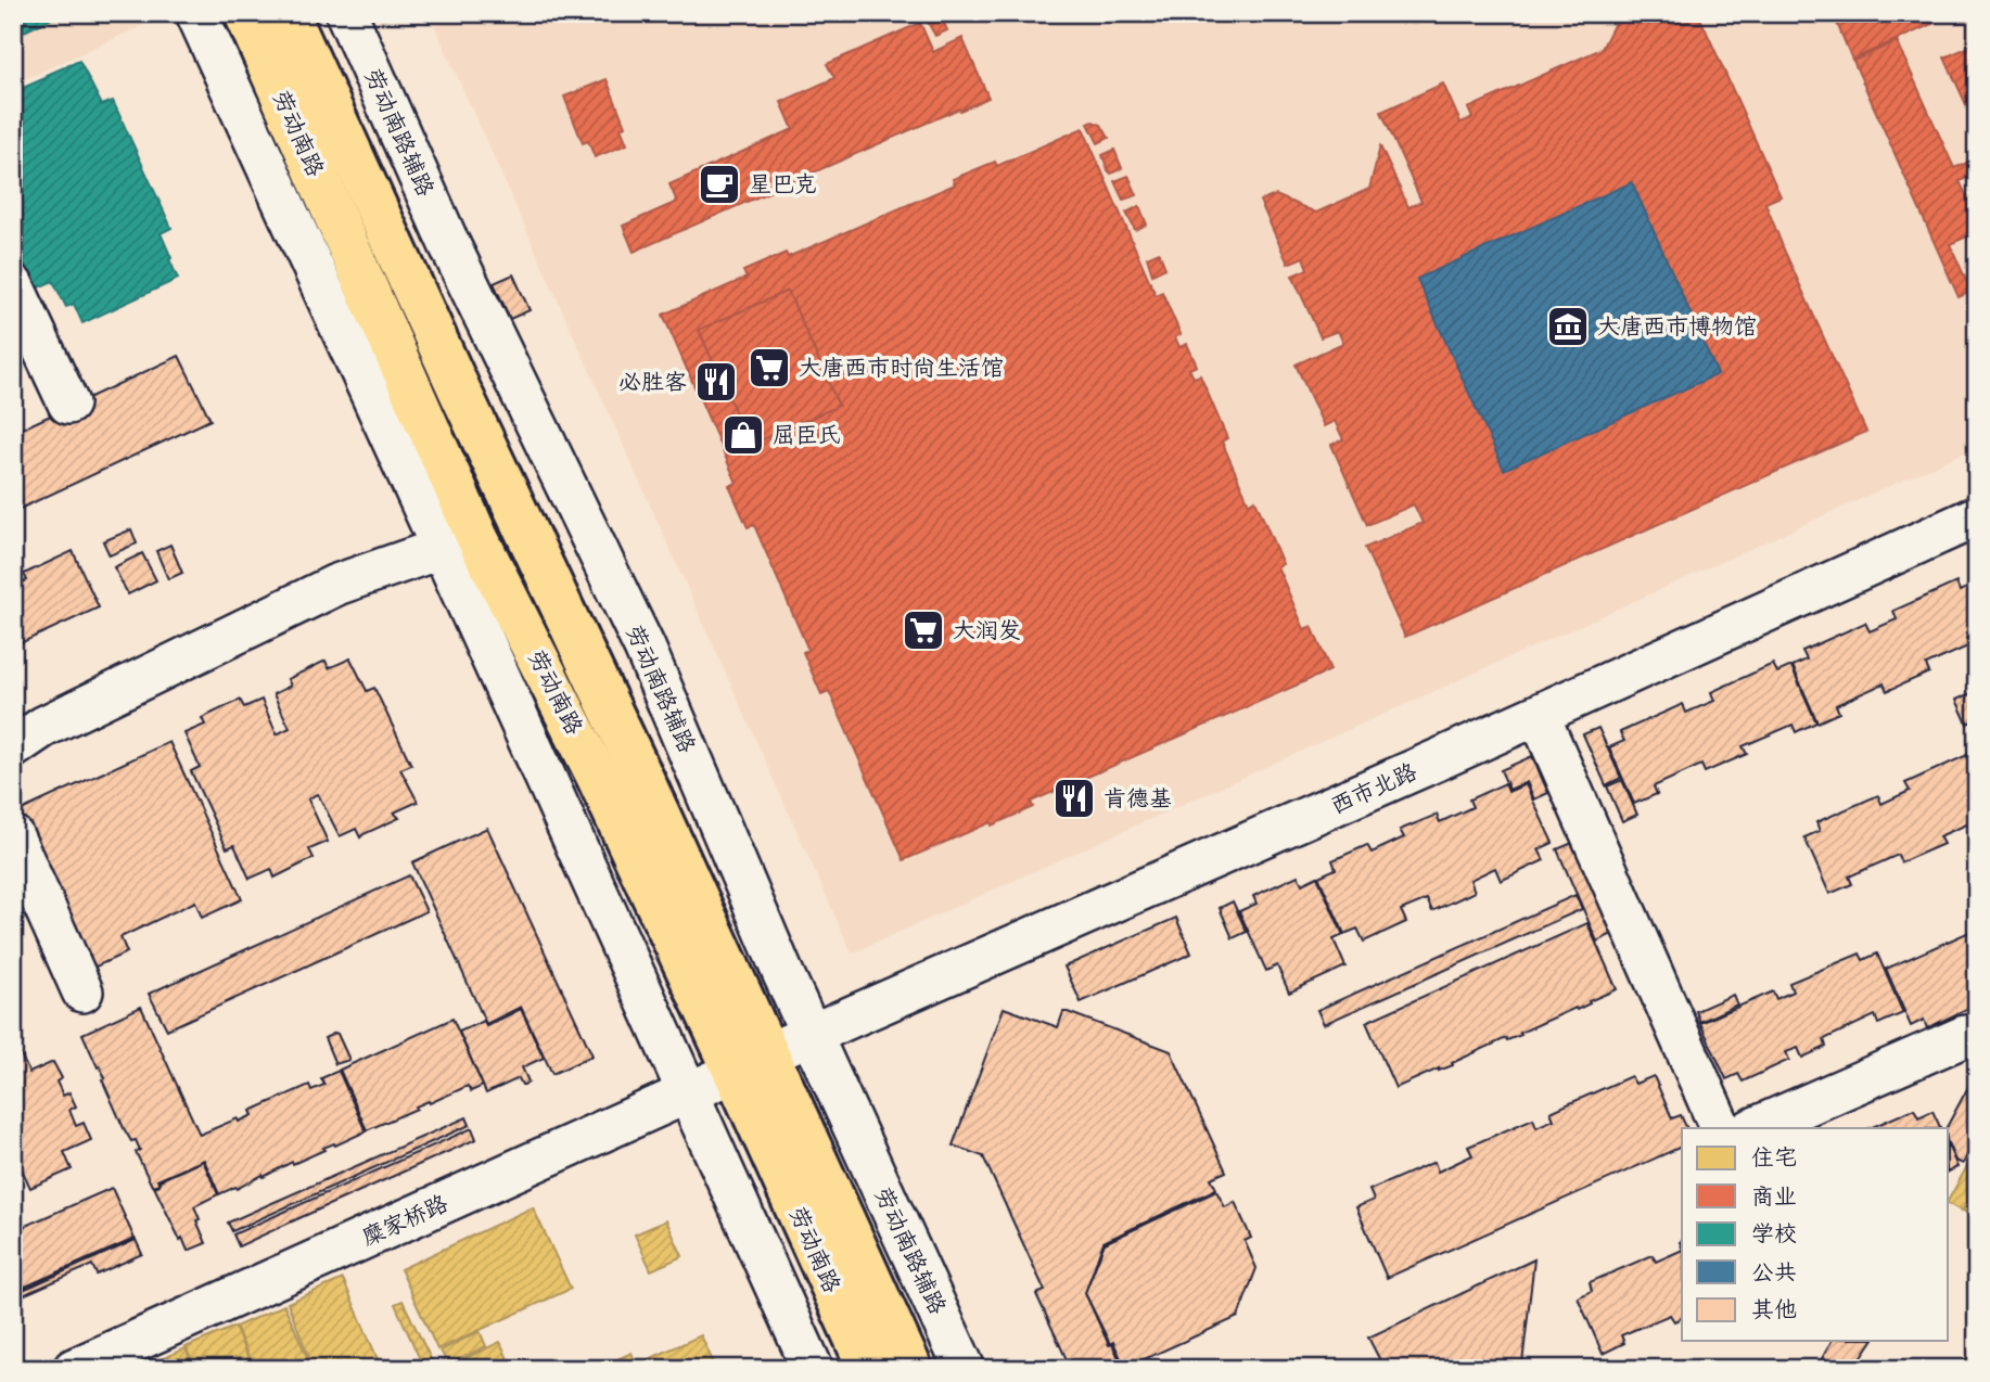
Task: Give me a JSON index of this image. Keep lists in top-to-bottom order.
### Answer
{
  "streets": {
    "main road": ["劳动南路"],
    "street": ["劳动南路辅路", "西市北路", "糜家桥路"]
  },
  "crossings": [
    ["劳动南路辅路", "西市北路"],
    ["劳动南路", "西市北路"],
    ["劳动南路", "糜家桥路"],
    ["西市北路", "糜家桥路"]
  ],
  "places": {
    "cafe": ["星巴克"],
    "museum": ["大唐西市博物馆"],
    "supermarket": ["大唐西市时尚生活馆", "大润发"],
    "restaurant": ["必胜客", "肯德基"],
    "shop": ["屈臣氏"]
  },
  "legend": [
    "住宅",
    "商业",
    "学校",
    "公共",
    "其他"
  ]
}
